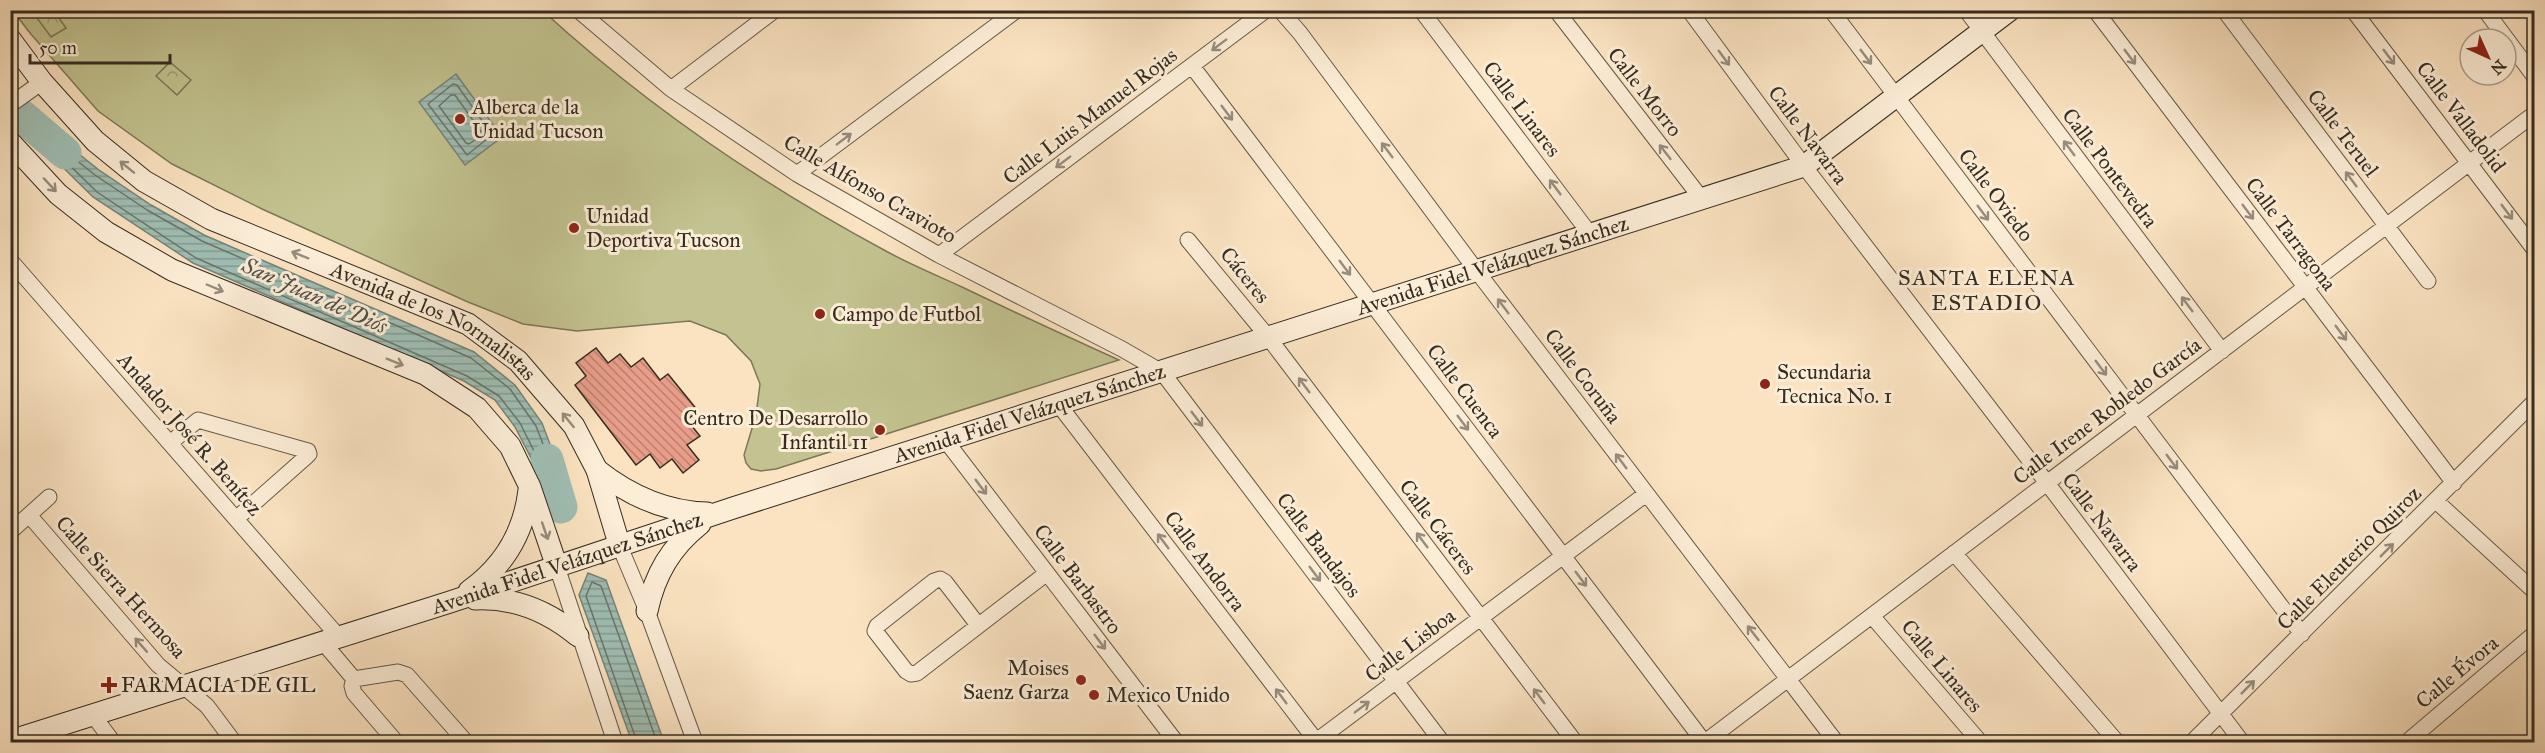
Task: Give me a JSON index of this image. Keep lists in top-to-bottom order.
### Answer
{
  "streets": {
    "street": [
      "Calle Morro",
      "Calle Linares",
      "Calle Luis Manuel Rojas",
      "Calle Valladolid",
      "Calle Teruel",
      "Calle Navarra",
      "Calle Pontevedra",
      "Calle Alfonso Cravioto",
      "Calle Oviedo",
      "Calle Tarragona",
      "Avenida Fidel Velázquez Sánchez",
      "Cáceres",
      "Avenida de los Normalistas",
      "Calle Coruña",
      "Calle Cuenca",
      "Calle Irene Robledo García",
      "Andador José R. Benítez",
      "Calle Cáceres",
      "Calle Bandajos",
      "Calle Eleuterio Quiroz",
      "Calle Andorra",
      "Calle Barbastro",
      "Calle Sierra Hermosa",
      "Calle Lisboa",
      "Calle Évora"
    ]
  },
  "crossings": [
    ["Calle Morro", "Avenida Fidel Velázquez Sánchez"],
    ["Calle Linares", "Avenida Fidel Velázquez Sánchez"],
    ["Calle Linares", "Calle Irene Robledo García"],
    ["Calle Luis Manuel Rojas", "Calle Alfonso Cravioto"],
    ["Calle Luis Manuel Rojas", "Calle Cuenca"],
    ["Calle Valladolid", "Calle Irene Robledo García"],
    ["Calle Teruel", "Calle Irene Robledo García"],
    ["Calle Navarra", "Avenida Fidel Velázquez Sánchez"],
    ["Calle Navarra", "Calle Irene Robledo García"],
    ["Calle Navarra", "Calle Eleuterio Quiroz"],
    ["Calle Pontevedra", "Avenida Fidel Velázquez Sánchez"],
    ["Calle Pontevedra", "Calle Irene Robledo García"],
    ["Calle Alfonso Cravioto", "Avenida Fidel Velázquez Sánchez"],
    ["Calle Alfonso Cravioto", "Calle Bandajos"],
    ["Calle Oviedo", "Avenida Fidel Velázquez Sánchez"],
    ["Calle Oviedo", "Calle Irene Robledo García"],
    ["Calle Oviedo", "Calle Eleuterio Quiroz"],
    ["Calle Tarragona", "Calle Irene Robledo García"],
    ["Calle Tarragona", "Calle Eleuterio Quiroz"],
    ["Avenida Fidel Velázquez Sánchez", "Cáceres"],
    ["Avenida Fidel Velázquez Sánchez", "Avenida de los Normalistas"],
    ["Avenida Fidel Velázquez Sánchez", "Calle Coruña"],
    ["Avenida Fidel Velázquez Sánchez", "Calle Cuenca"],
    ["Avenida Fidel Velázquez Sánchez", "Andador José R. Benítez"],
    ["Avenida Fidel Velázquez Sánchez", "Calle Cáceres"],
    ["Avenida Fidel Velázquez Sánchez", "Calle Bandajos"],
    ["Avenida Fidel Velázquez Sánchez", "Calle Andorra"],
    ["Avenida Fidel Velázquez Sánchez", "Calle Barbastro"],
    ["Avenida Fidel Velázquez Sánchez", "Calle Sierra Hermosa"],
    ["Cáceres", "Calle Cáceres"],
    ["Calle Coruña", "Calle Irene Robledo García"],
    ["Calle Coruña", "Calle Lisboa"],
    ["Calle Cuenca", "Calle Irene Robledo García"],
    ["Calle Cuenca", "Calle Lisboa"],
    ["Calle Cáceres", "Calle Lisboa"],
    ["Calle Bandajos", "Calle Lisboa"],
    ["Calle Andorra", "Calle Lisboa"]
  ],
  "one_way": [
    "Calle Morro",
    "Calle Linares",
    "Calle Luis Manuel Rojas",
    "Calle Valladolid",
    "Calle Teruel",
    "Calle Pontevedra",
    "Calle Oviedo",
    "Calle Tarragona",
    "Calle Coruña",
    "Calle Cuenca",
    "Calle Cáceres",
    "Calle Bandajos",
    "Calle Eleuterio Quiroz",
    "Calle Andorra",
    "Calle Barbastro",
    "Calle Sierra Hermosa"
  ],
  "districts": ["SANTA ELENA ESTADIO"],
  "water": ["San Juan de Diós"],
  "places": {
    "other": [
      "Alberca de la Unidad Tucson",
      "Unidad Deportiva Tucson",
      "Campo de Futbol",
      "Secundaria Tecnica No. 1",
      "Centro De Desarrollo Infantil 11",
      "Moises Saenz Garza",
      "Mexico Unido"
    ],
    "health": ["FARMACIA DE GIL"]
  },
  "scale_bar": "50 m",
  "north": "bottom right"
}
